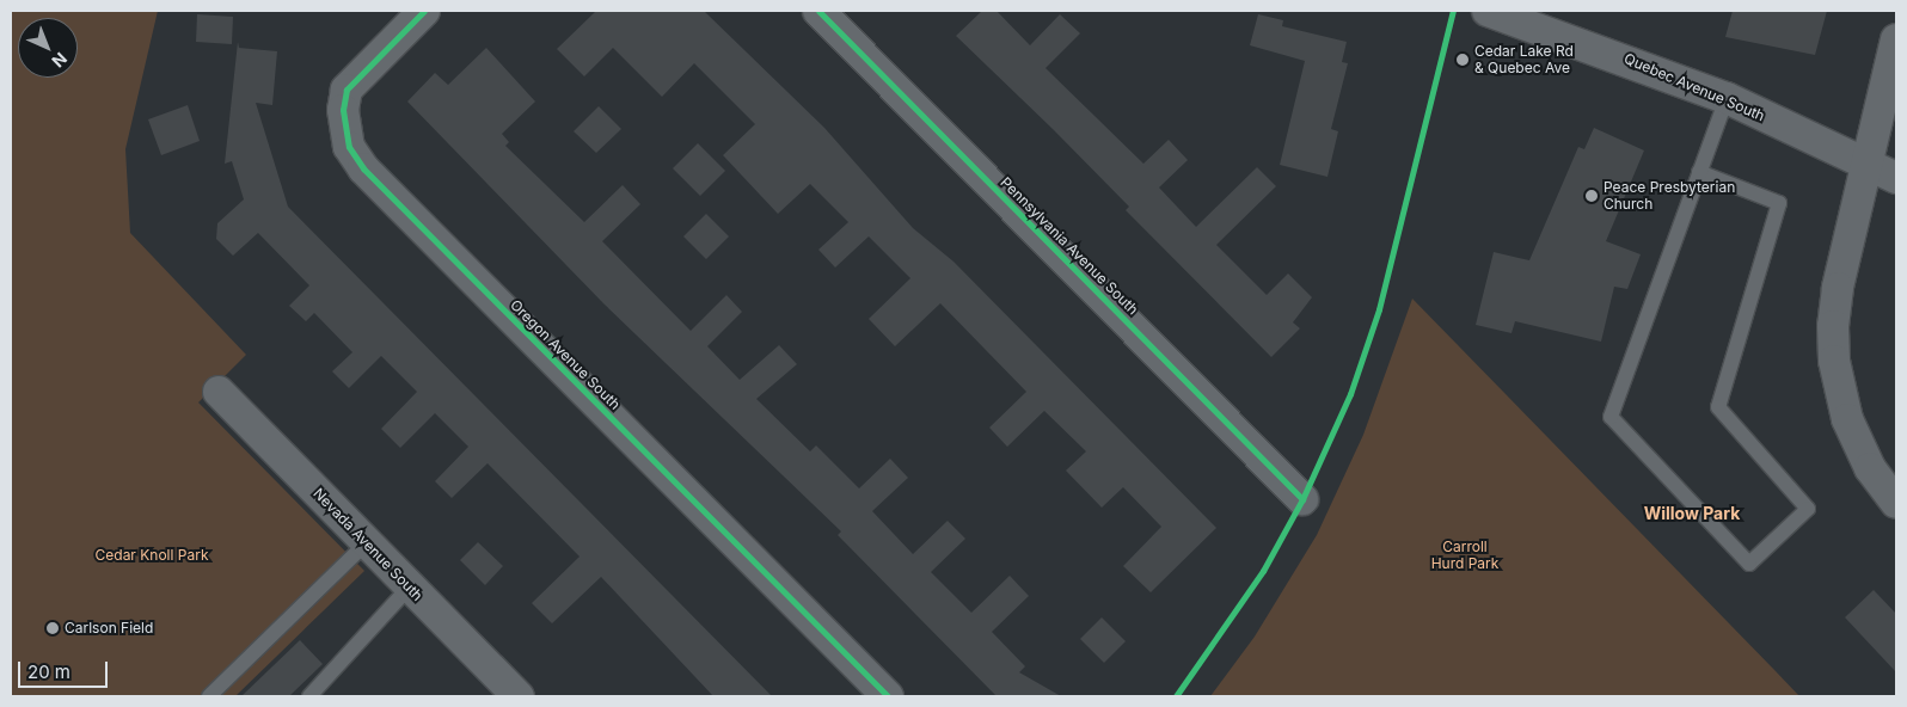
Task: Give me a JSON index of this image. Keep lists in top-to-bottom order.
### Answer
{
  "streets": {
    "street": [
      "Quebec Avenue South",
      "Pennsylvania Avenue South",
      "Oregon Avenue South",
      "Nevada Avenue South"
    ]
  },
  "districts": ["Willow Park"],
  "parks": ["Carroll Hurd Park", "Cedar Knoll Park"],
  "places": ["Cedar Lake Rd & Quebec Ave", "Peace Presbyterian Church", "Carlson Field"],
  "scale_bar": "20 m",
  "north": "bottom right"
}
